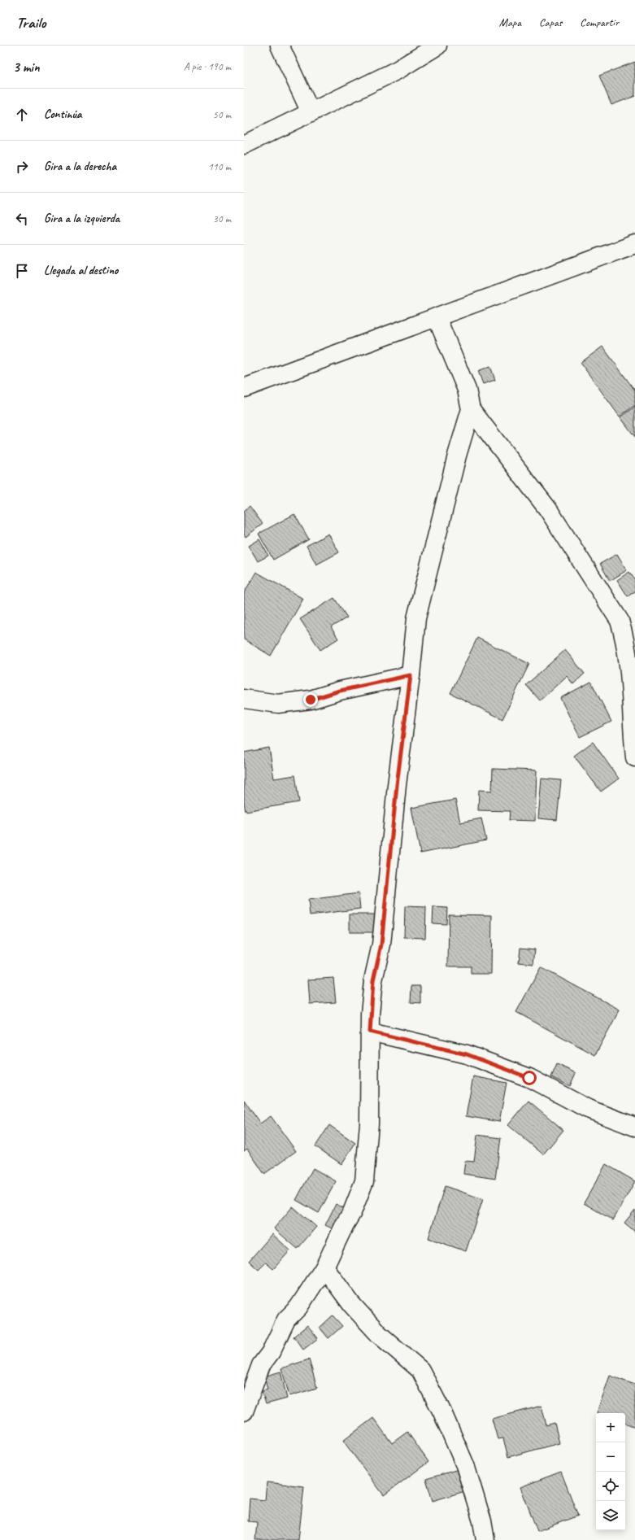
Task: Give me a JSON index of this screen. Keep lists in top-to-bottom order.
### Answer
{
  "page": {
    "header": "Trailo",
    "nav": ["Mapa", "Capas", "Compartir"],
    "heading": ["3 min", "A pie · 190 m"],
    "list": [
      ["Continúa", "50 m"],
      ["Gira a la derecha", "110 m"],
      ["Gira a la izquierda", "30 m"],
      "Llegada al destino"
    ],
    "map_buttons": ["+", "−"]
  }
}
